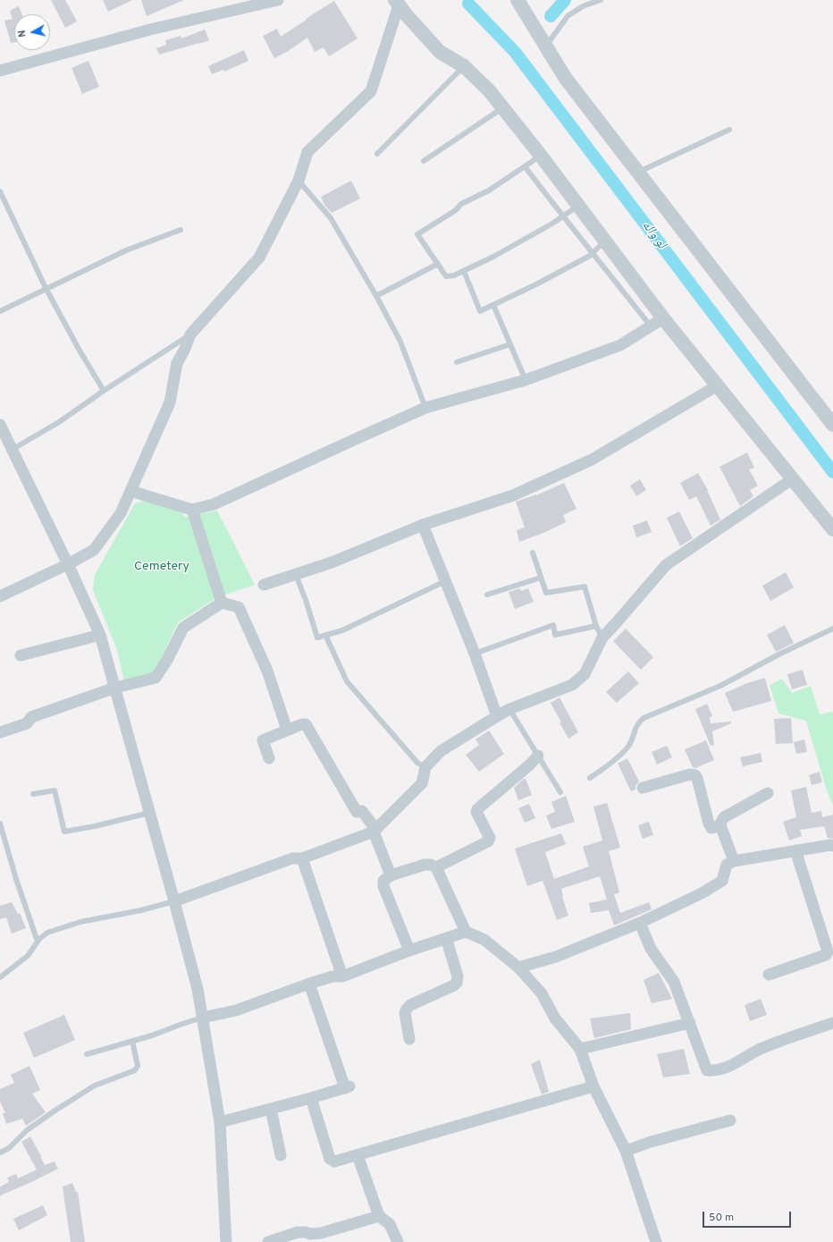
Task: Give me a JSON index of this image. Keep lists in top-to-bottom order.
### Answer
{
  "water": ["لو واله"],
  "parks": ["Cemetery"],
  "scale_bar": "50 m",
  "north": "left"
}
